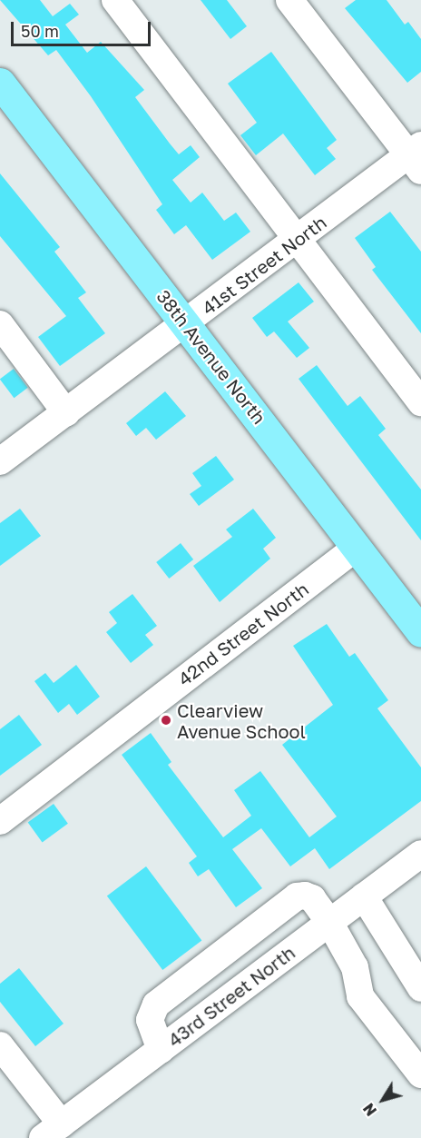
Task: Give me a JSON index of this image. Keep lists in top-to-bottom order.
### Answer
{
  "streets": {
    "main road": ["38th Avenue North"],
    "street": ["41st Street North", "42nd Street North", "43rd Street North"]
  },
  "crossings": [
    ["41st Street North", "38th Avenue North"],
    ["38th Avenue North", "42nd Street North"]
  ],
  "places": ["Clearview Avenue School"],
  "scale_bar": "50 m",
  "north": "bottom left"
}
